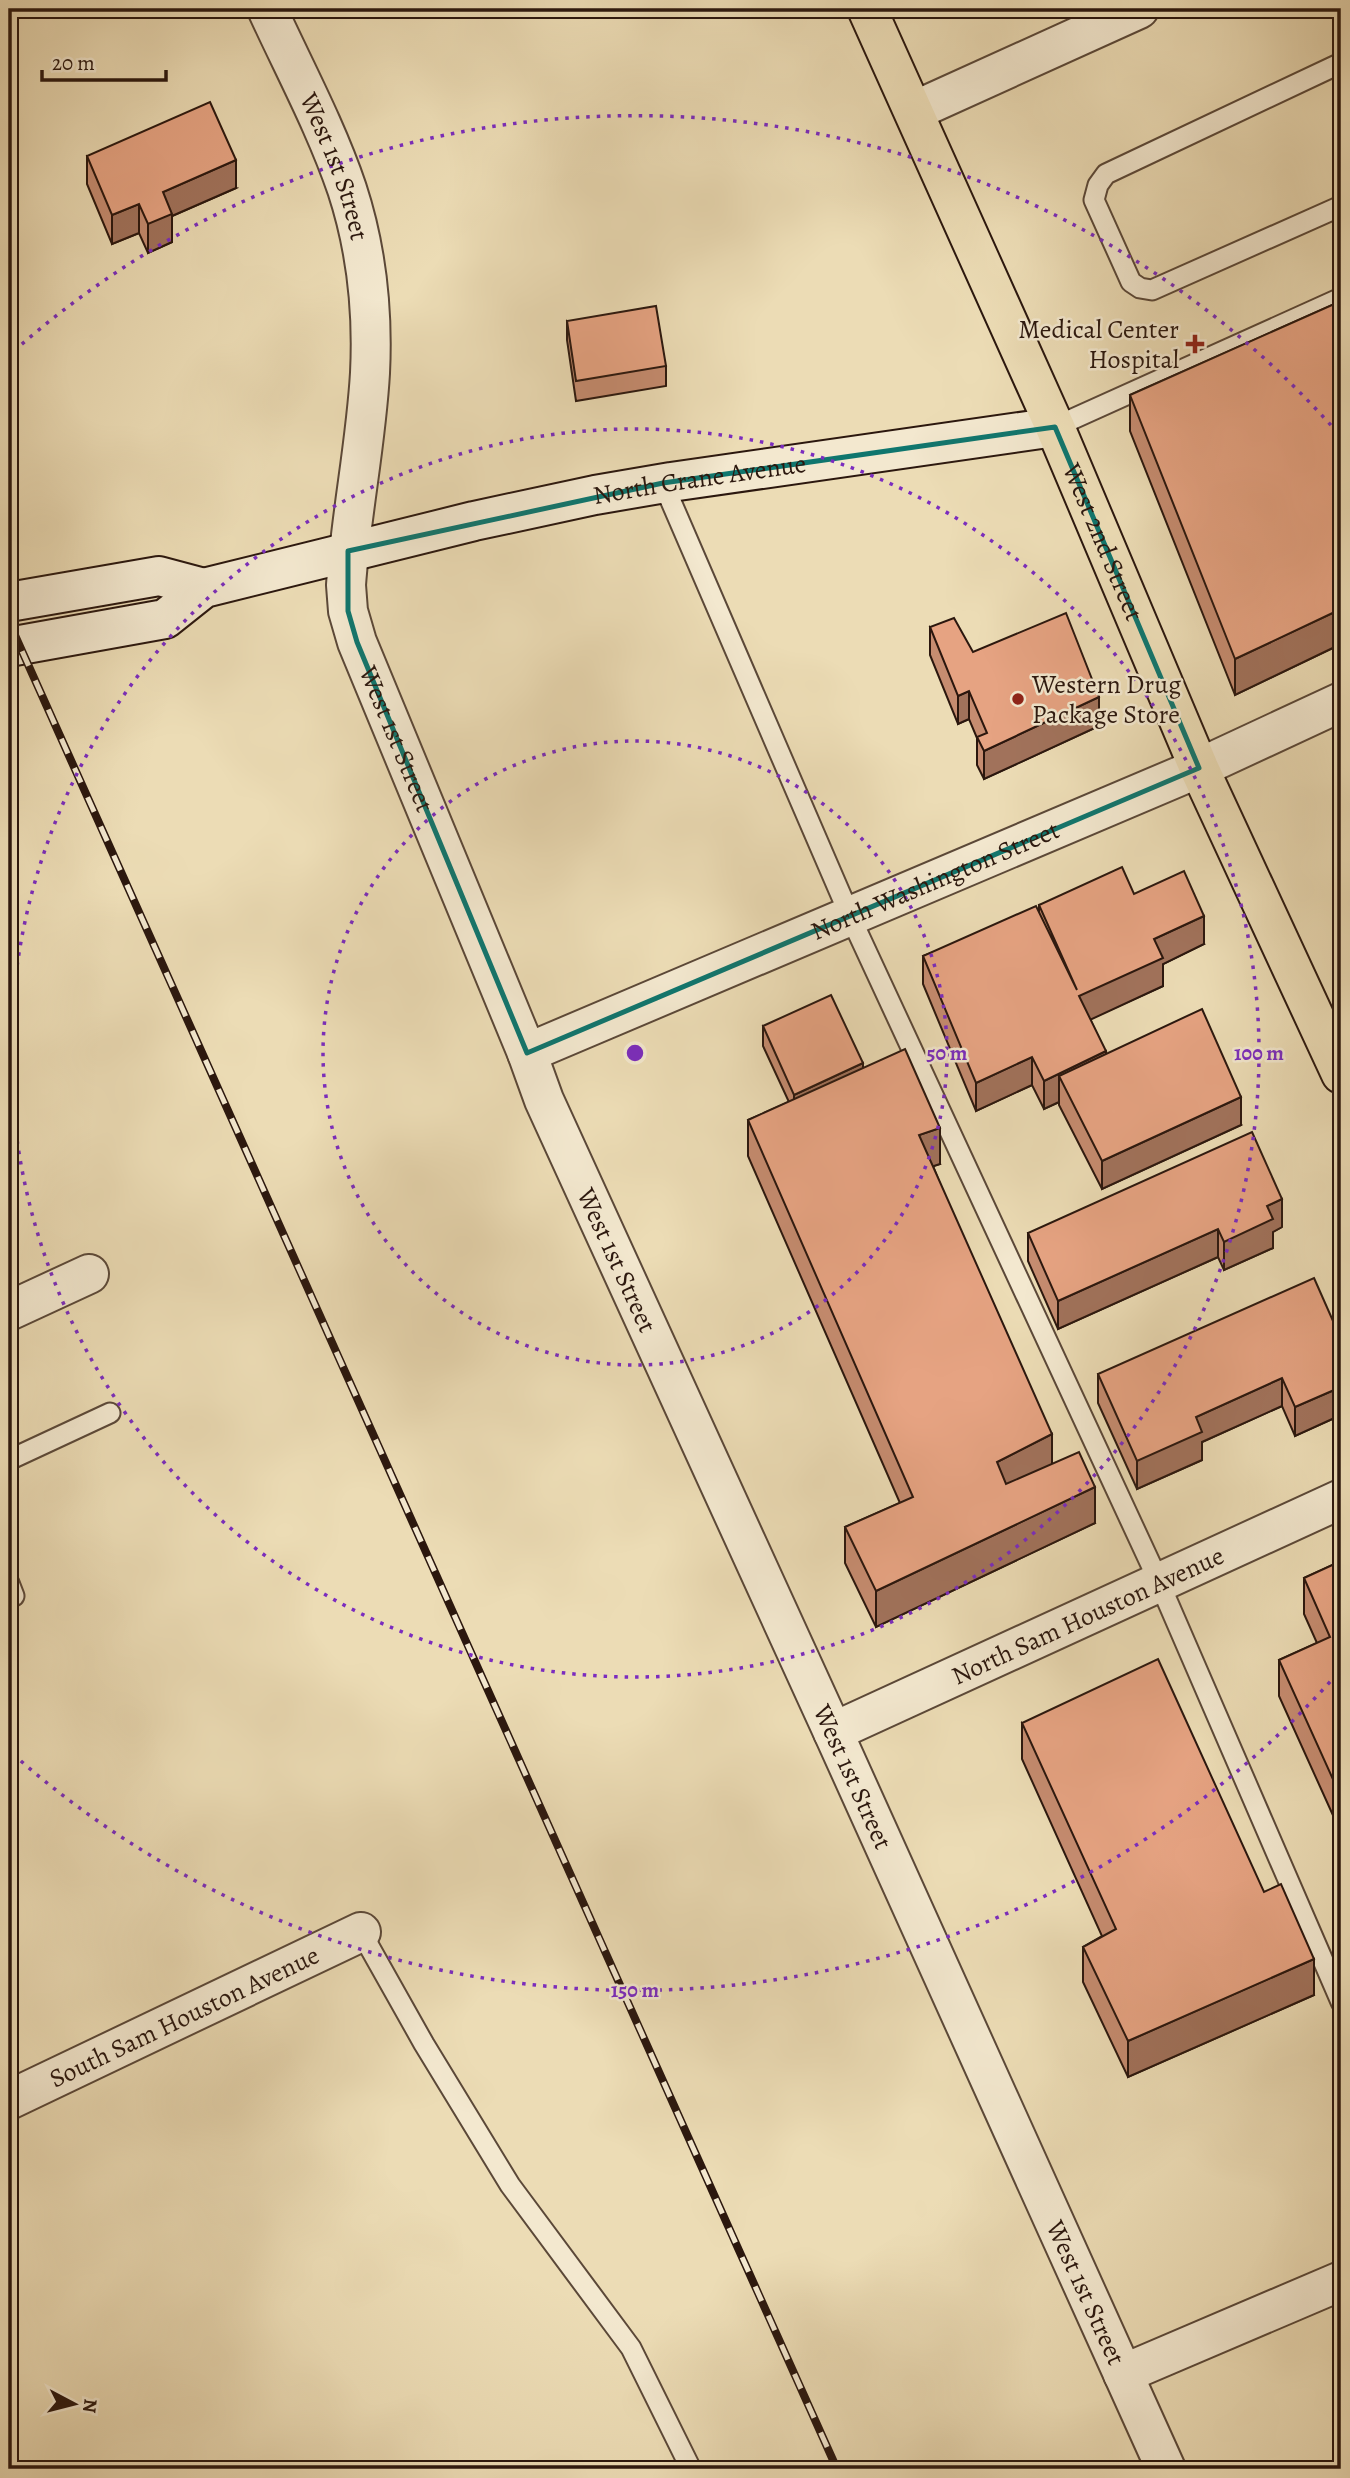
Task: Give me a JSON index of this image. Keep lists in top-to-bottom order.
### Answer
{
  "streets": {
    "main road": ["West 2nd Street"],
    "street": [
      "West 1st Street",
      "North Crane Avenue",
      "North Washington Street",
      "North Sam Houston Avenue",
      "South Sam Houston Avenue"
    ]
  },
  "crossings": [
    ["West 1st Street", "North Crane Avenue"],
    ["West 1st Street", "North Washington Street"],
    ["West 1st Street", "North Sam Houston Avenue"],
    ["North Crane Avenue", "West 2nd Street"],
    ["West 2nd Street", "North Washington Street"]
  ],
  "places": {
    "health": ["Medical Center Hospital"],
    "other": ["Western Drug Package Store"]
  },
  "scale_bar": "20 m",
  "north": "right",
  "rings": ["50 m", "100 m", "150 m"]
}
